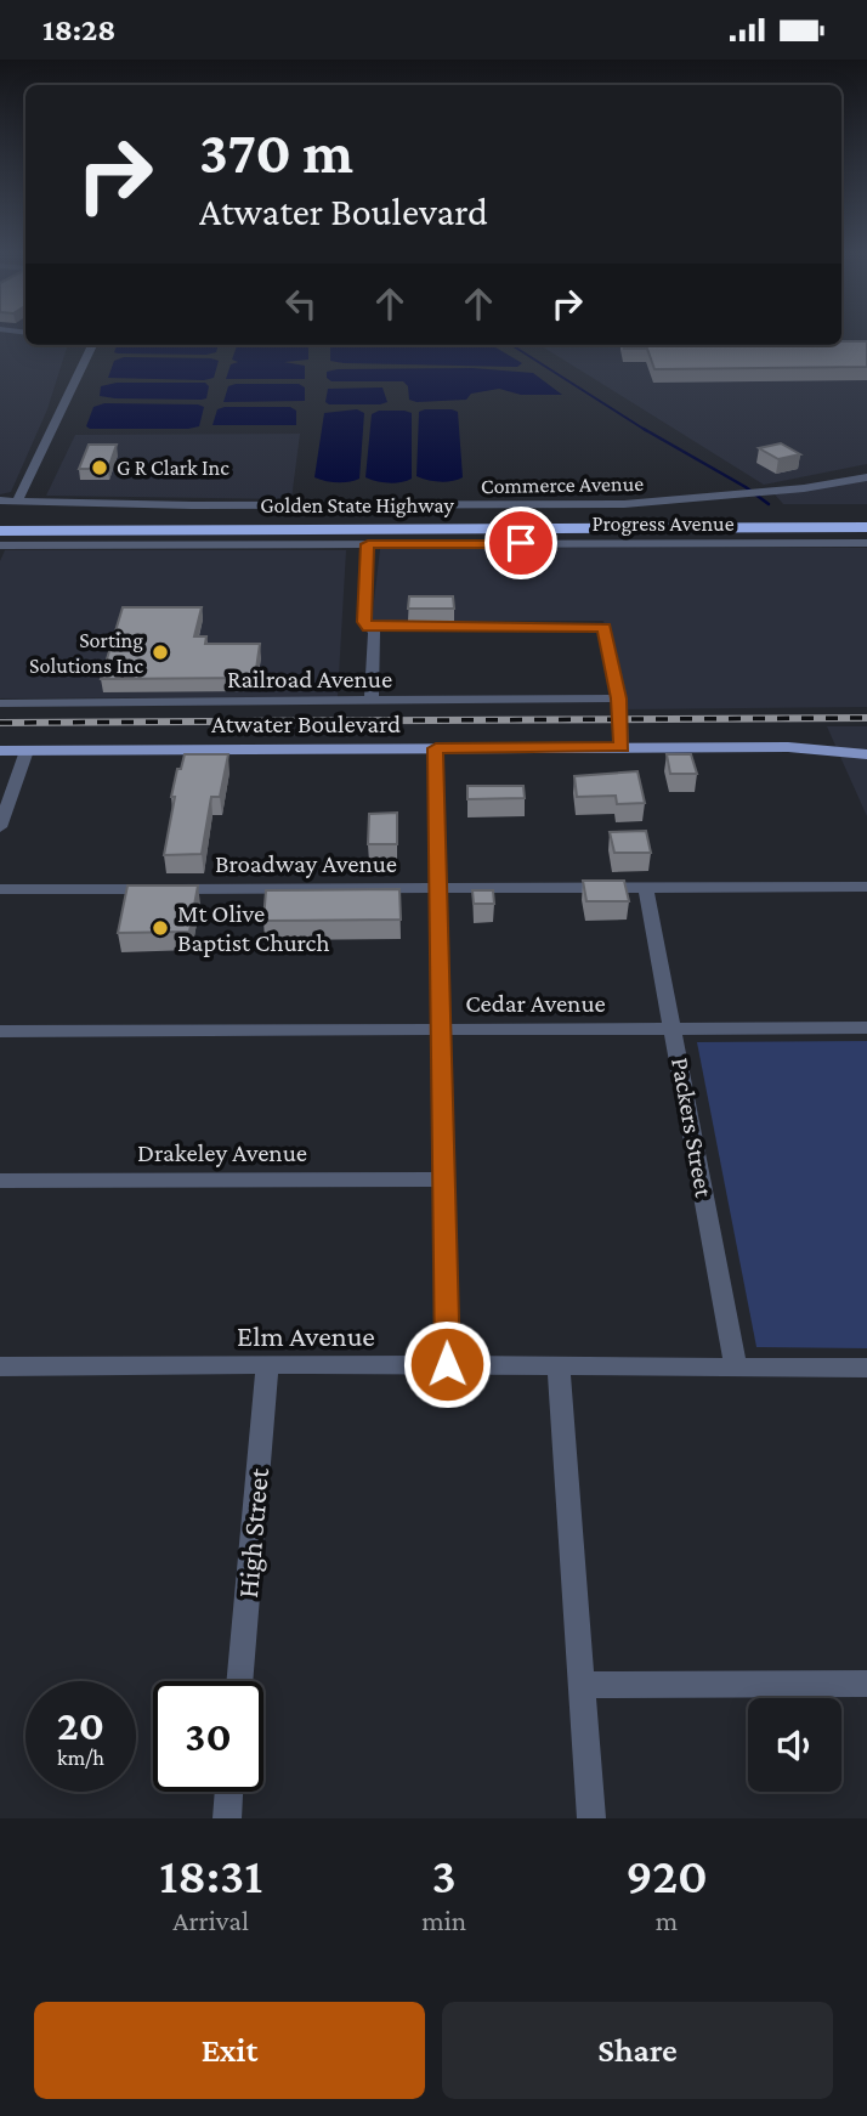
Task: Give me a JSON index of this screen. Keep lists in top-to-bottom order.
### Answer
{
  "streets": {
    "highway": ["Golden State Highway"],
    "main road": ["Atwater Boulevard"],
    "street": [
      "Commerce Avenue",
      "Progress Avenue",
      "Railroad Avenue",
      "Broadway Avenue",
      "Cedar Avenue",
      "Packers Street",
      "Drakeley Avenue",
      "Elm Avenue",
      "High Street"
    ]
  },
  "crossings": [
    ["Broadway Avenue", "Packers Street"],
    ["Cedar Avenue", "Packers Street"],
    ["Packers Street", "Elm Avenue"],
    ["Elm Avenue", "High Street"]
  ],
  "places": ["G R Clark Inc", "Sorting Solutions Inc", "Mt Olive Baptist Church"],
  "page": {
    "status": "18:28",
    "turn": ["370 m", "Atwater Boulevard"],
    "speed": "20 km/h",
    "limit": "30",
    "eta": [
      "18:31",
      "Arrival",
      "3",
      "min",
      "920",
      "m"
    ],
    "buttons": ["Exit", "Share"]
  }
}
